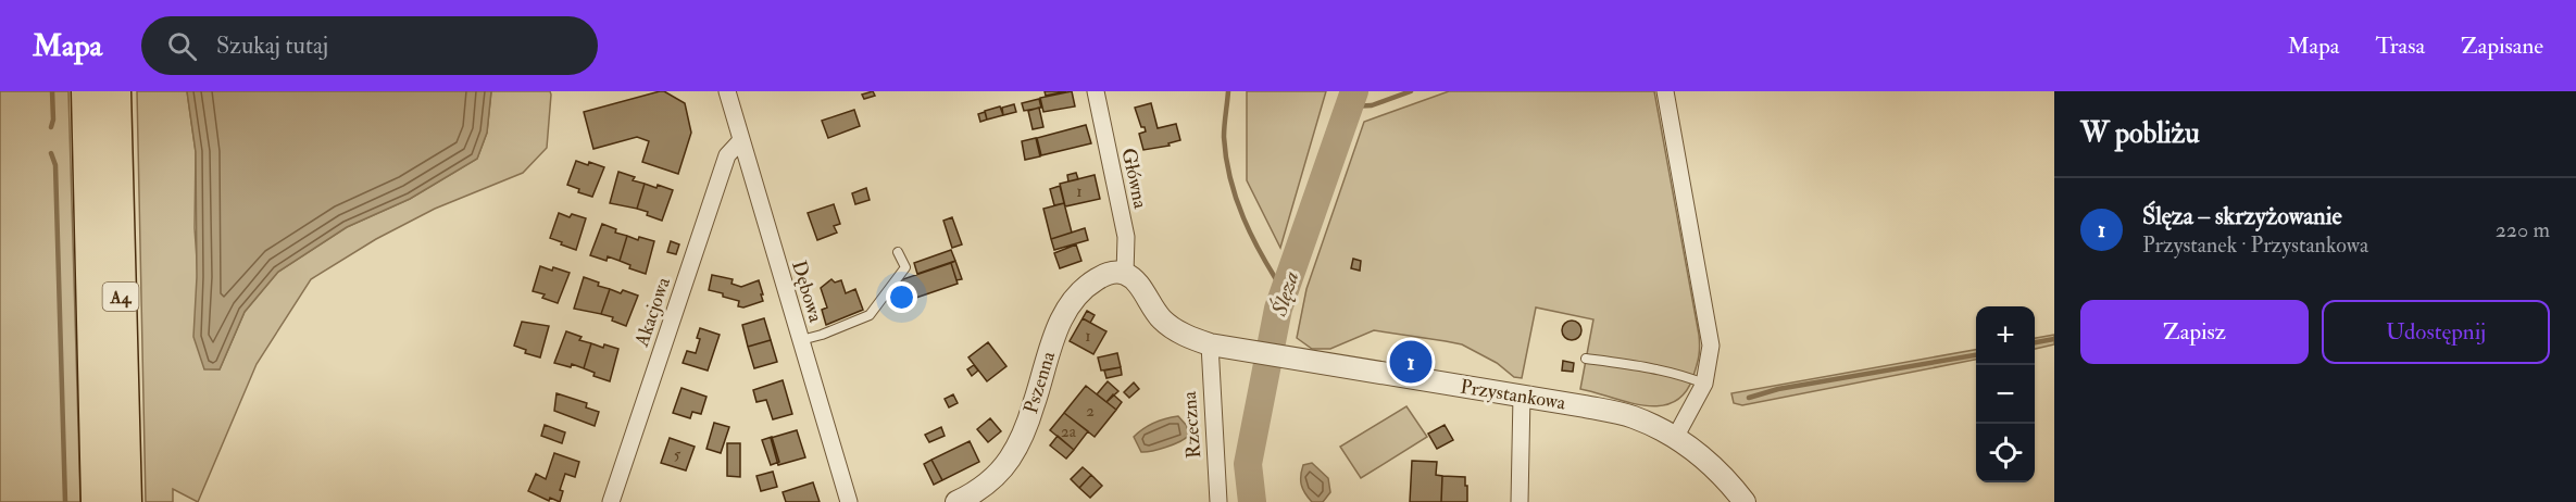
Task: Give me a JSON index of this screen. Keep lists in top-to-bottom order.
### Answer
{
  "streets": {
    "highway": ["A4"],
    "street": [
      "Główna",
      "Dębowa",
      "Akacjowa",
      "Pszenna",
      "Przystankowa",
      "Rzeczna"
    ]
  },
  "crossings": [
    ["Główna", "Pszenna"],
    ["Główna", "Przystankowa"],
    ["Dębowa", "Akacjowa"],
    ["Pszenna", "Przystankowa"],
    ["Przystankowa", "Rzeczna"]
  ],
  "water": ["Ślęza"],
  "house_numbers": [
    "1",
    "1",
    "2",
    "2a",
    "5"
  ],
  "page": {
    "header": "Mapa",
    "search": "Szukaj tutaj",
    "nav": ["Mapa", "Trasa", "Zapisane"],
    "heading": "W pobliżu",
    "list": [
      {
        "mark": "1",
        "name": "Ślęza – skrzyżowanie",
        "note": "Przystanek · Przystankowa",
        "value": "220 m"
      }
    ],
    "buttons": ["Zapisz", "Udostępnij"],
    "map_buttons": ["+", "−"],
    "pins": "1"
  }
}
